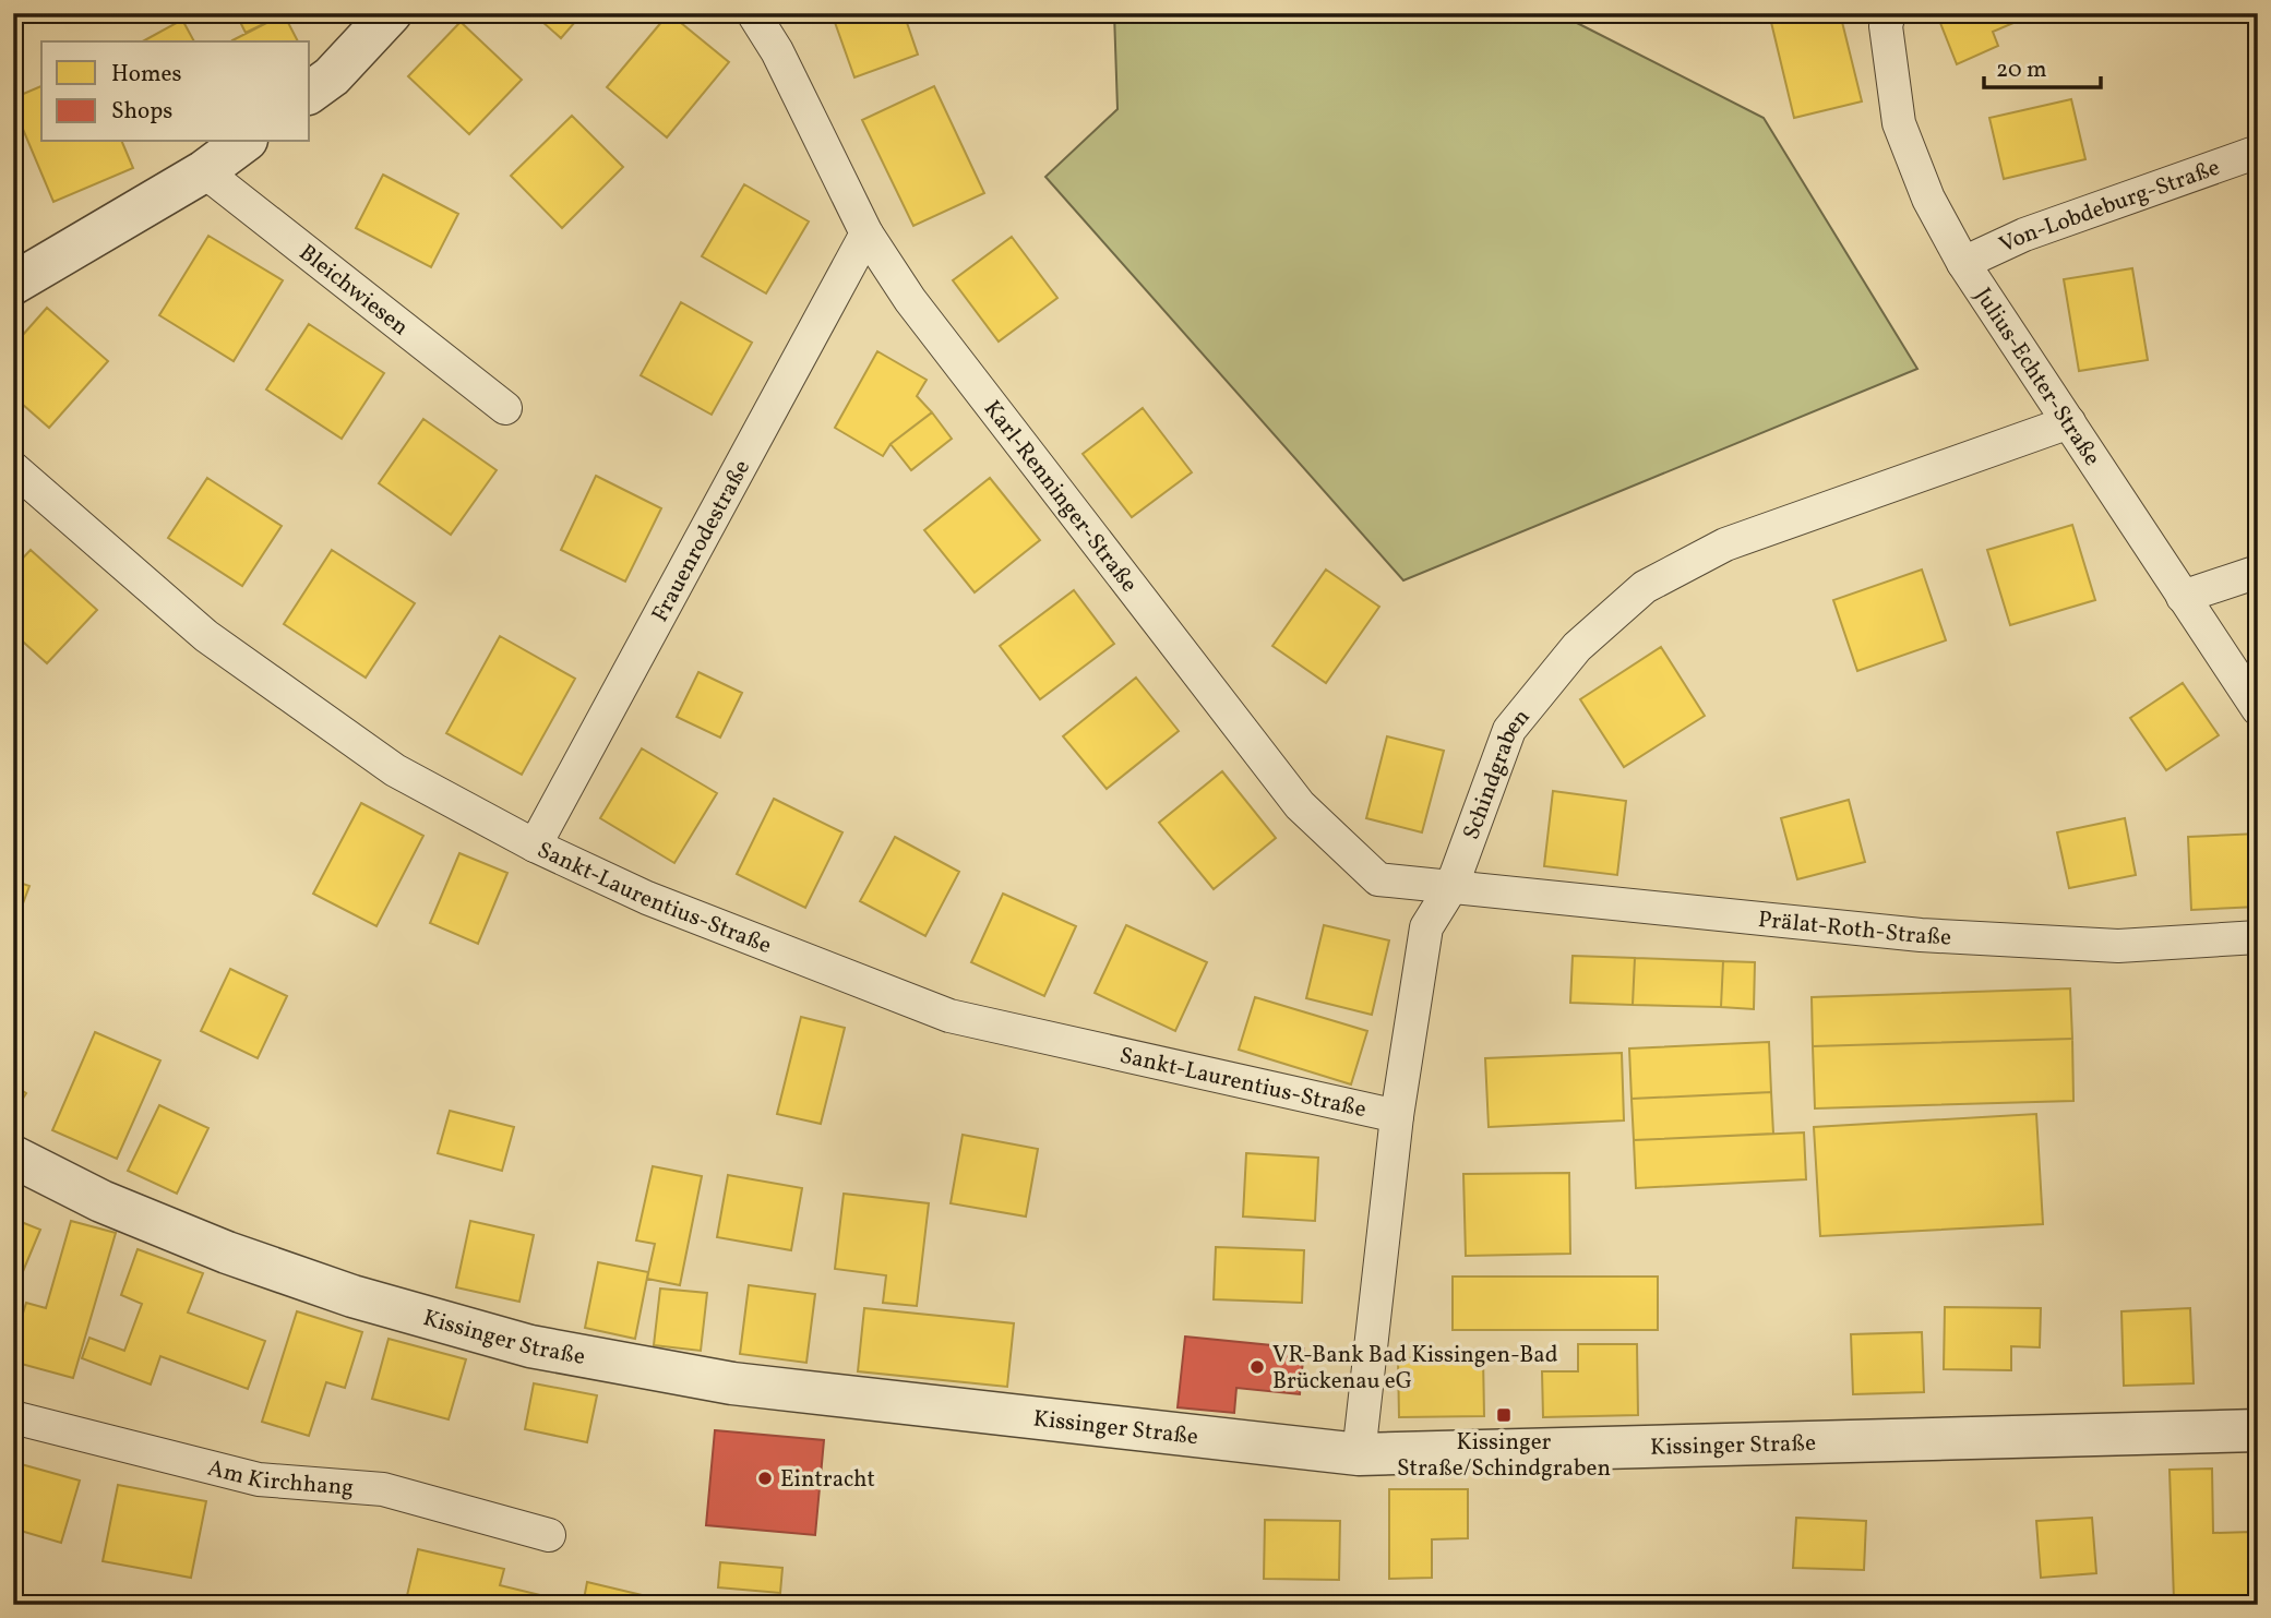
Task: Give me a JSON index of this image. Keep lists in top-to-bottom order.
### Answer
{
  "streets": {
    "street": [
      "Von-Lobdeburg-Straße",
      "Bleichwiesen",
      "Julius-Echter-Straße",
      "Karl-Renninger-Straße",
      "Frauenrodestraße",
      "Schindgraben",
      "Sankt-Laurentius-Straße",
      "Prälat-Roth-Straße",
      "Kissinger Straße",
      "Am Kirchhang"
    ]
  },
  "crossings": [
    ["Von-Lobdeburg-Straße", "Julius-Echter-Straße"],
    ["Julius-Echter-Straße", "Schindgraben"],
    ["Karl-Renninger-Straße", "Frauenrodestraße"],
    ["Karl-Renninger-Straße", "Schindgraben"],
    ["Karl-Renninger-Straße", "Prälat-Roth-Straße"],
    ["Frauenrodestraße", "Sankt-Laurentius-Straße"],
    ["Schindgraben", "Sankt-Laurentius-Straße"],
    ["Schindgraben", "Prälat-Roth-Straße"],
    ["Schindgraben", "Kissinger Straße"]
  ],
  "places": {
    "other": ["VR-Bank Bad Kissingen-Bad Brückenau eG", "Eintracht"],
    "transit": ["Kissinger Straße/Schindgraben"]
  },
  "legend": ["Homes", "Shops"],
  "scale_bar": "20 m"
}
